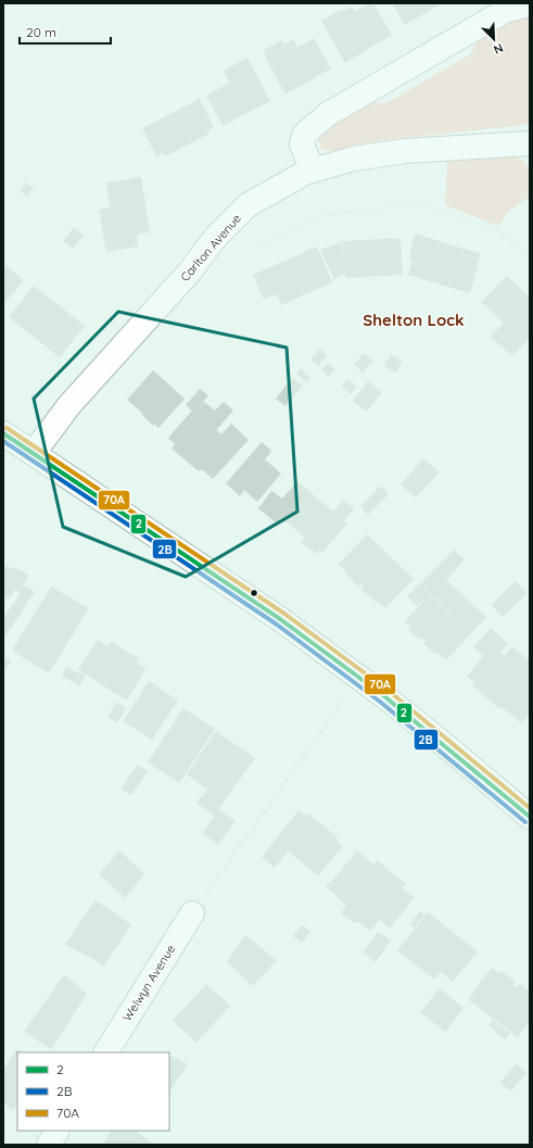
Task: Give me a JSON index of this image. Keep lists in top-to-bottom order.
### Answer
{
  "streets": {
    "street": ["Carlton Avenue", "Welwyn Avenue"]
  },
  "districts": ["Shelton Lock"],
  "lines": ["transit line 70A", "transit line 2", "transit line 2B"],
  "legend": ["2", "2B", "70A"],
  "scale_bar": "20 m",
  "north": "bottom right"
}
